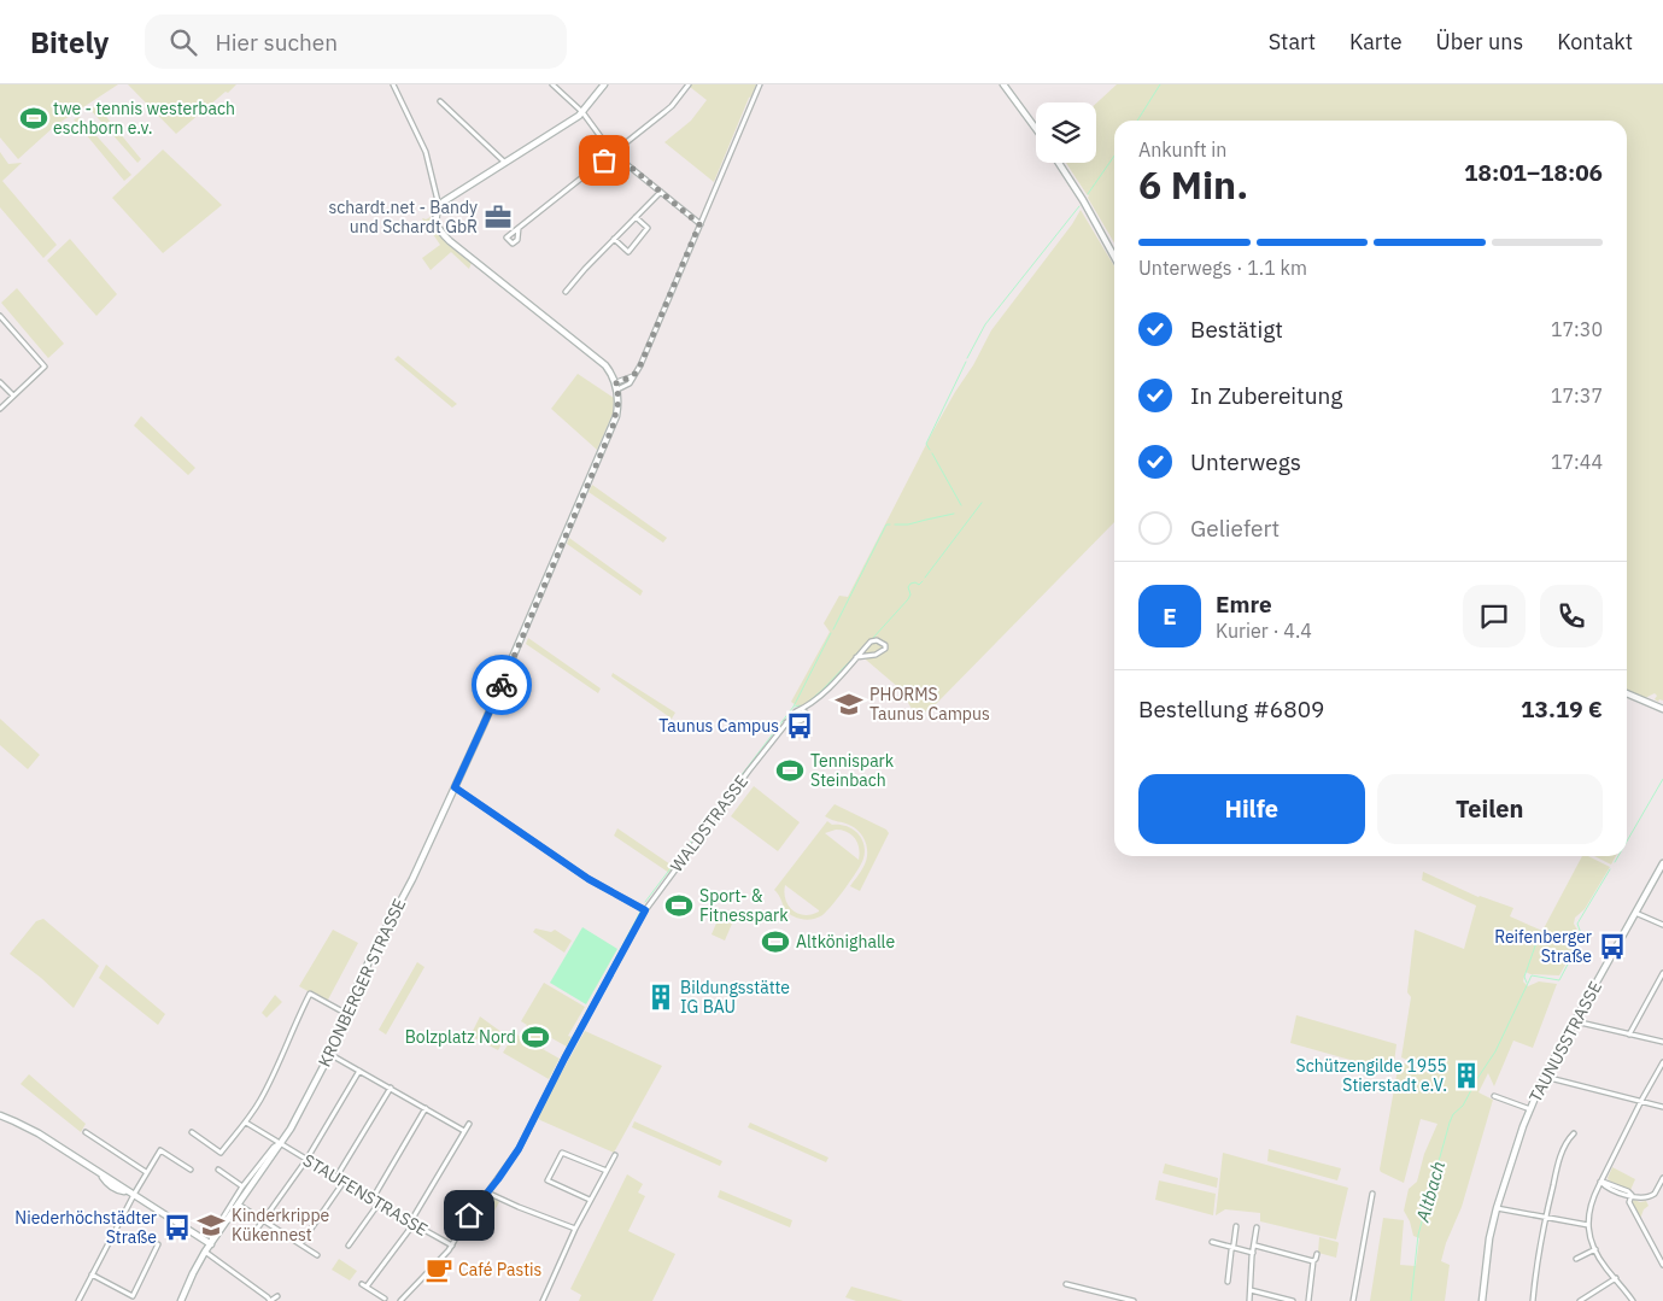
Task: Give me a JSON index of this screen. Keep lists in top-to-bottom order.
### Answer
{
  "streets": {
    "street": [
      "WALDSTRASSE",
      "KRONBERGER STRASSE",
      "TAUNUSSTRASSE",
      "STAUFENSTRASSE"
    ]
  },
  "crossings": [
    ["WALDSTRASSE", "STAUFENSTRASSE"],
    ["KRONBERGER STRASSE", "STAUFENSTRASSE"]
  ],
  "water": ["Altbach"],
  "places": {
    "sports": [
      "twe - tennis westerbach eschborn e.v.",
      "Tennispark Steinbach",
      "Sport- & Fitnesspark",
      "Altkönighalle",
      "Bolzplatz Nord"
    ],
    "office": ["schardt.net - Bandy und Schardt GbR"],
    "school or university": ["PHORMS Taunus Campus", "Kinderkrippe Kükennest"],
    "bus stop": ["Taunus Campus", "Reifenberger Straße", "Niederhöchstädter Straße"],
    "building": ["Bildungsstätte IG BAU", "Schützengilde 1955 Stierstadt e.V."],
    "cafe": ["Café Pastis"]
  },
  "page": {
    "header": "Bitely",
    "search": "Hier suchen",
    "nav": [
      "Start",
      "Karte",
      "Über uns",
      "Kontakt"
    ],
    "heading": ["6 Min.", "Ankunft in", "18:01–18:06"],
    "panel": [
      "Emre",
      "Kurier · 4.4",
      "Bestellung #6809",
      "13.19 €"
    ],
    "bar": "Unterwegs · 1.1 km",
    "list": [
      ["Bestätigt", "17:30"],
      ["In Zubereitung", "17:37"],
      ["Unterwegs", "17:44"],
      "Geliefert"
    ],
    "round": "E",
    "buttons": ["Hilfe", "Teilen"]
  }
}
